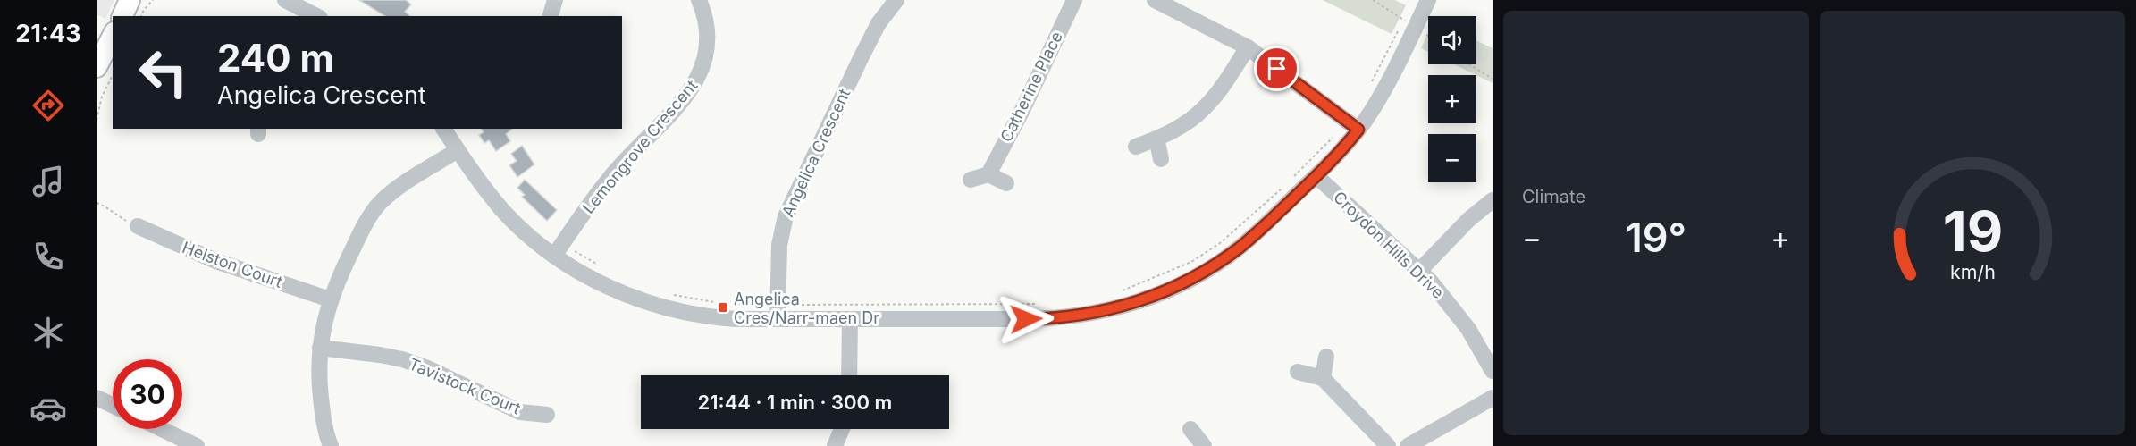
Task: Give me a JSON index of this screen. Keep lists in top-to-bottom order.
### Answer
{
  "streets": {
    "street": [
      "Catherine Place",
      "Lemongrove Crescent",
      "Angelica Crescent",
      "Croydon Hills Drive",
      "Helston Court",
      "Tavistock Court"
    ]
  },
  "places": {
    "transit": ["Angelica Cres/Narr-maen Dr"]
  },
  "page": {
    "tabs": "21:43",
    "tile": "Climate",
    "map_buttons": ["+", "−"],
    "turn": ["240 m", "Angelica Crescent"],
    "heat": ["−", "19°", "+"],
    "limit": "30",
    "trip": "21:44 · 1 min · 300 m",
    "gauge": ["19", "km/h"]
  }
}
